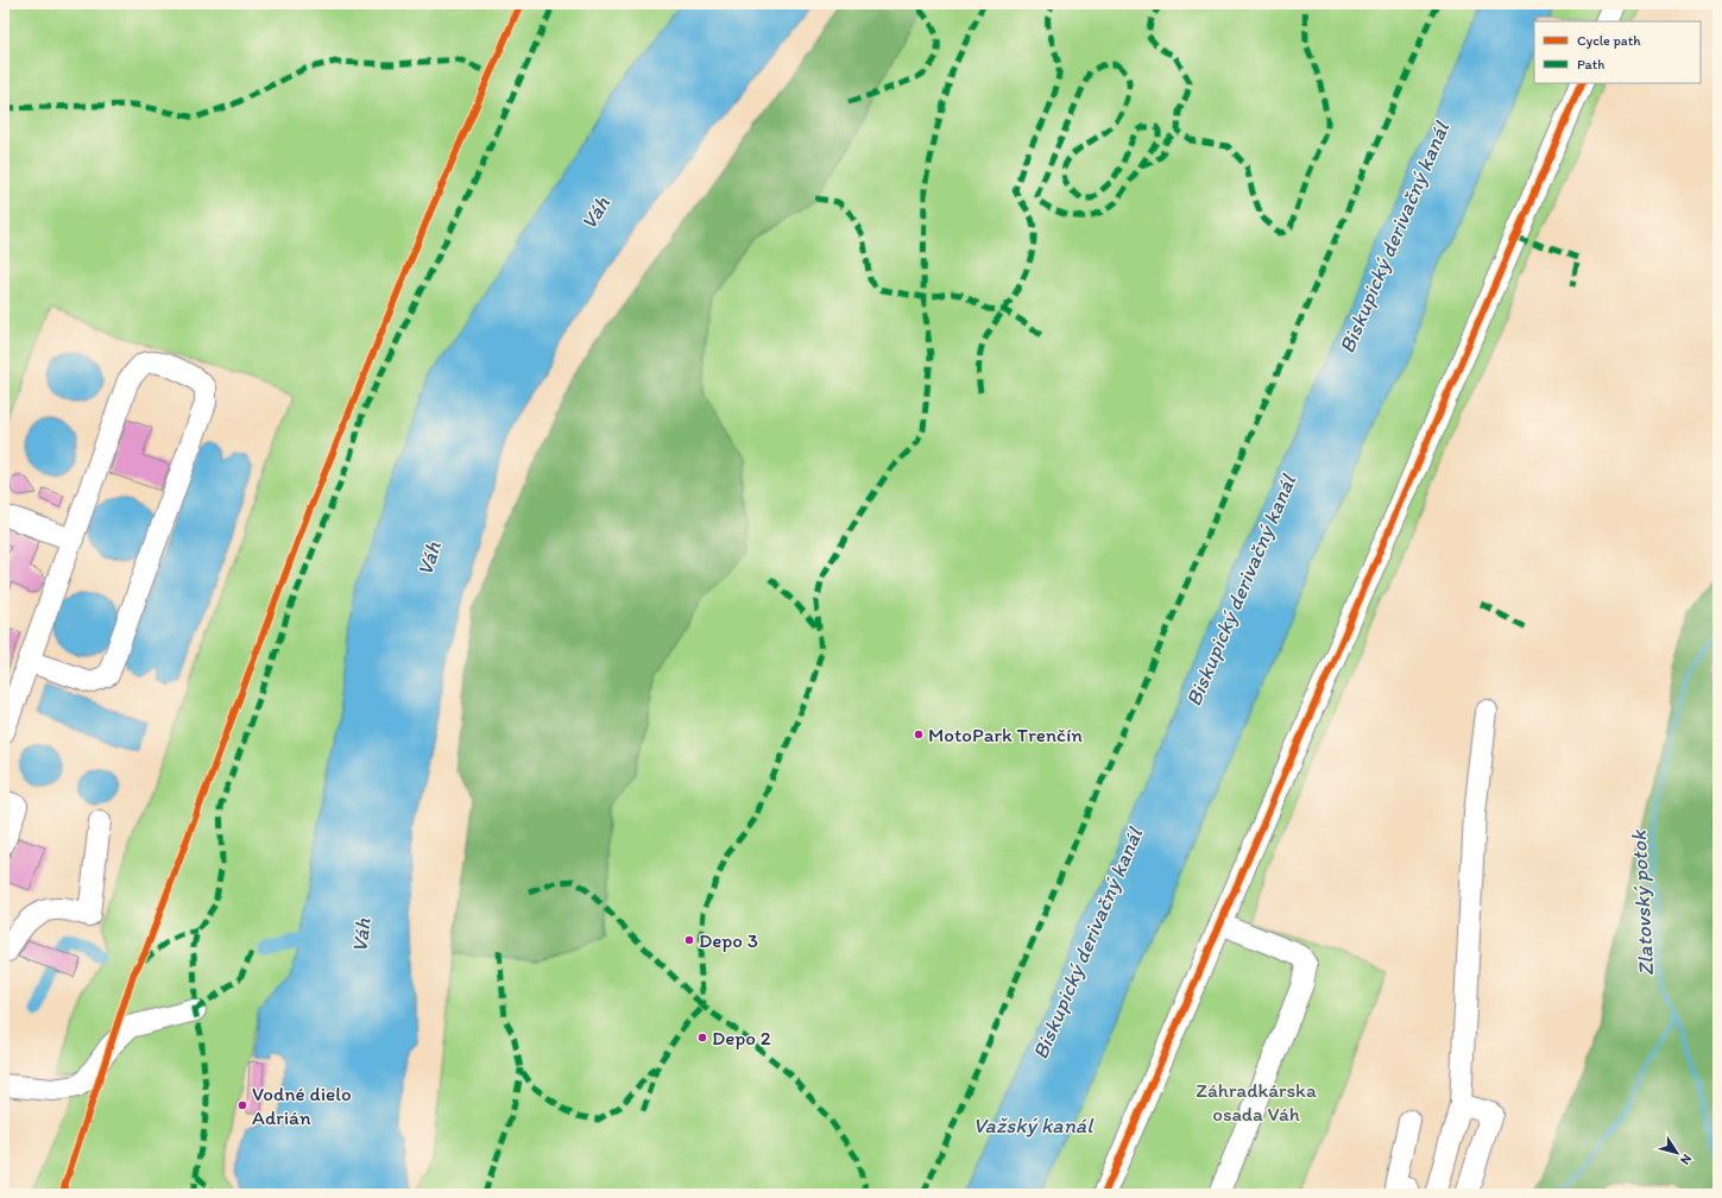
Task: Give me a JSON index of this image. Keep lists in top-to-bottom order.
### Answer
{
  "water": [
    "Váh",
    "Biskupický derivačný kanál",
    "Zlatovský potok",
    "Važský kanál"
  ],
  "parks": ["Záhradkárska osada Váh"],
  "places": [
    "MotoPark Trenčín",
    "Depo 3",
    "Depo 2",
    "Vodné dielo Adrián"
  ],
  "legend": ["Cycle path", "Path"],
  "north": "bottom right"
}
